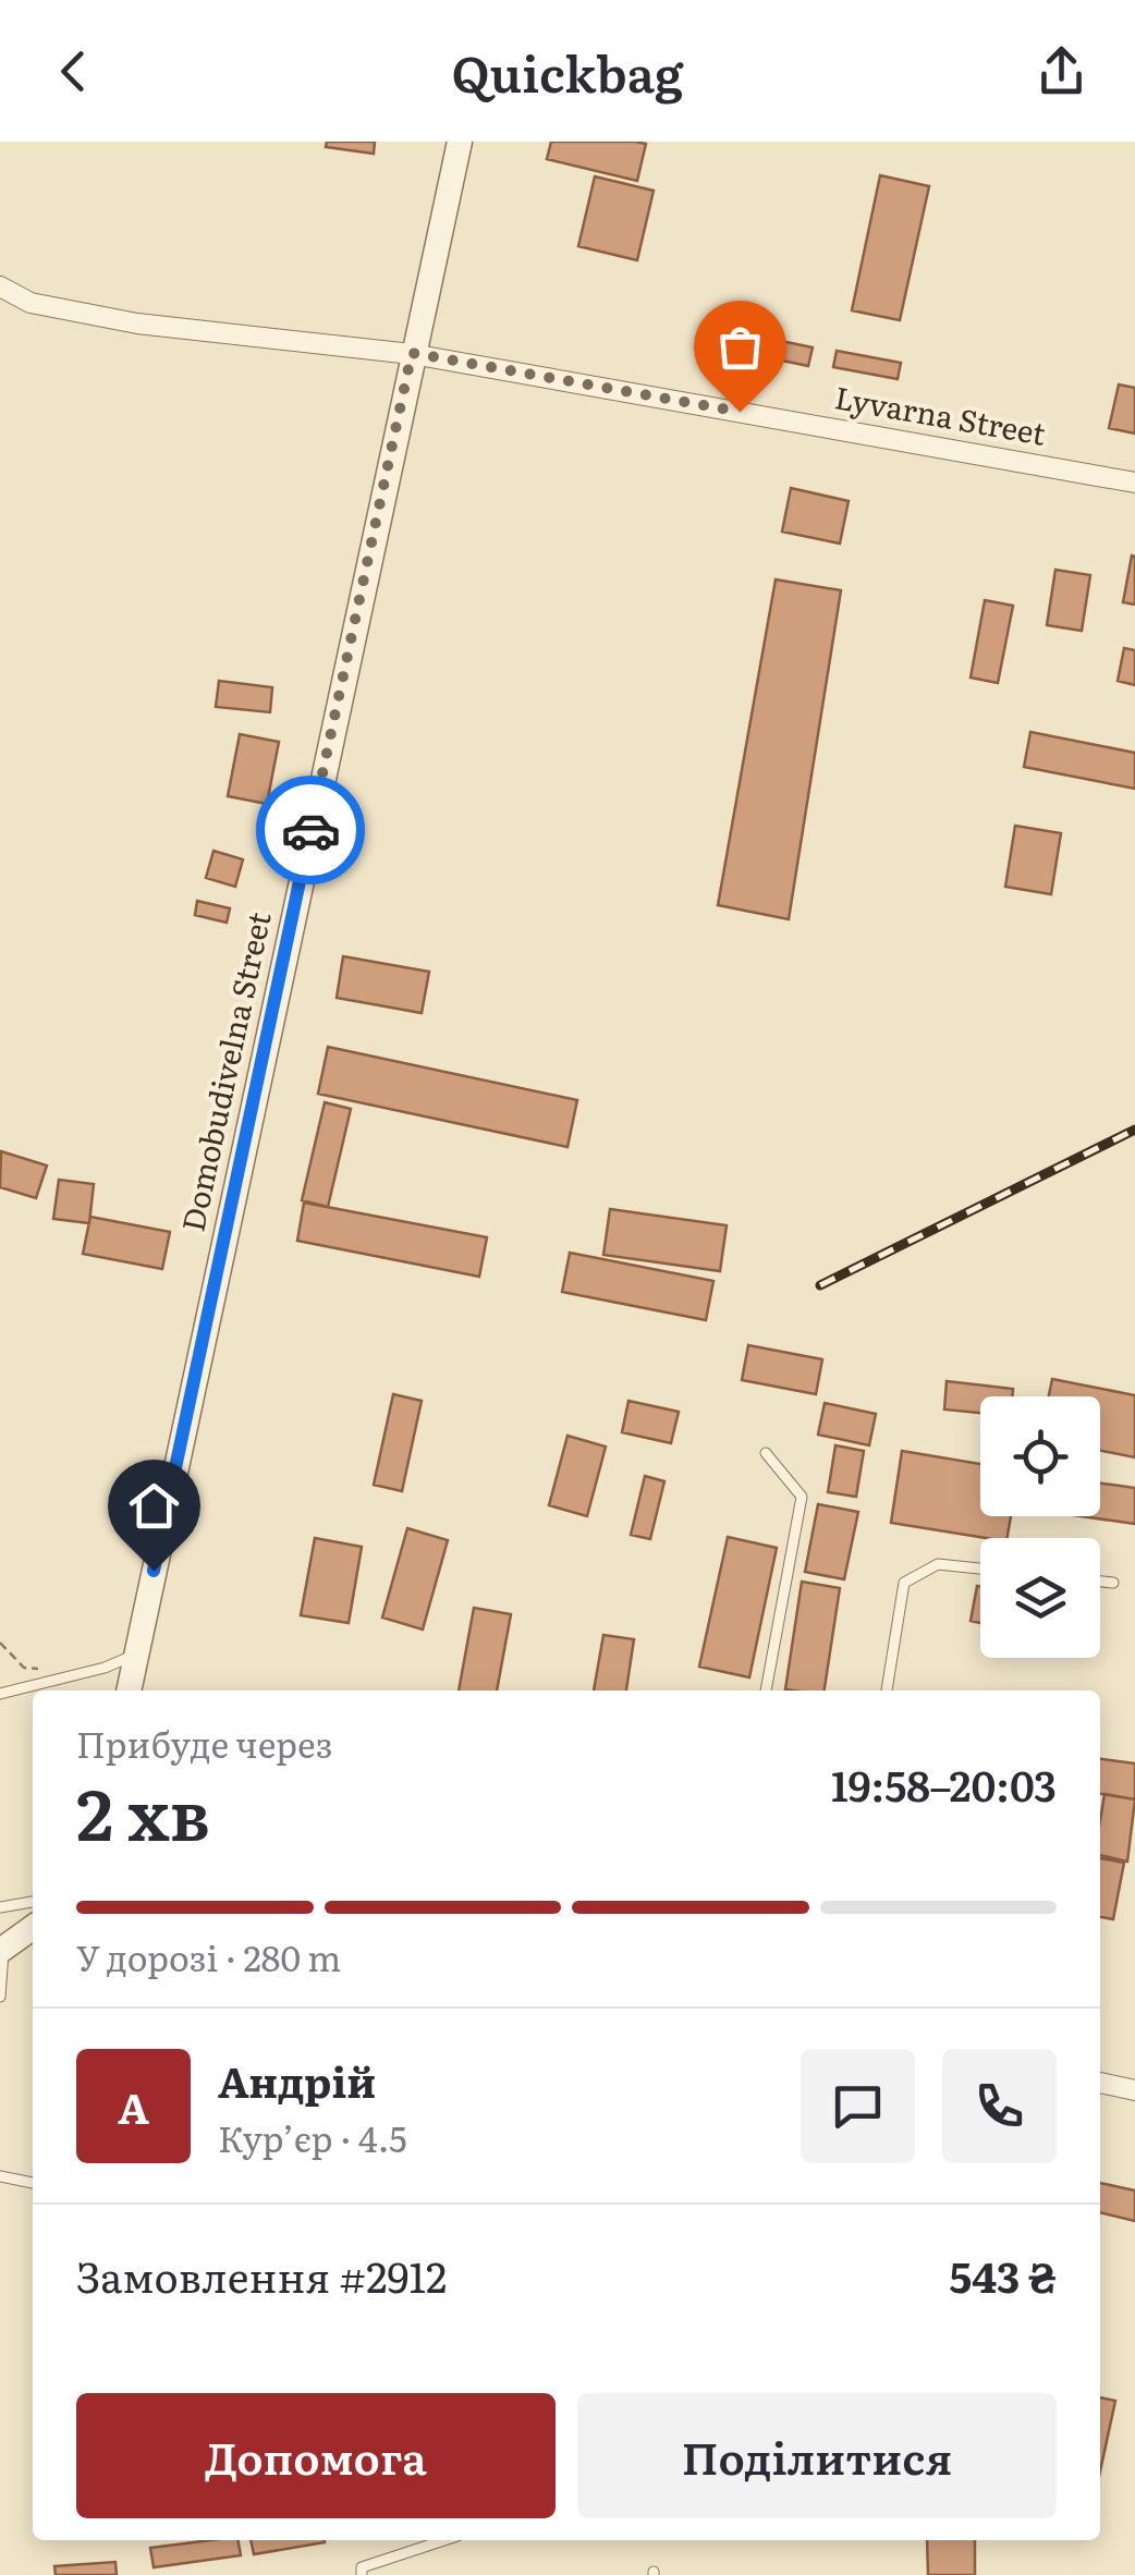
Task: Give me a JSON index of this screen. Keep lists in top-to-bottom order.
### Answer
{
  "streets": {
    "street": ["Lyvarna Street", "Domobudivelna Street"]
  },
  "crossings": [
    ["Lyvarna Street", "Domobudivelna Street"]
  ],
  "page": {
    "header": "Quickbag",
    "heading": ["2 хв", "Прибуде через", "19:58–20:03"],
    "panel": [
      "Андрій",
      "Кур’єр · 4.5",
      "Замовлення #2912",
      "543 ₴"
    ],
    "bar": "У дорозі · 280 m",
    "round": "А",
    "buttons": ["Допомога", "Поділитися"]
  }
}
